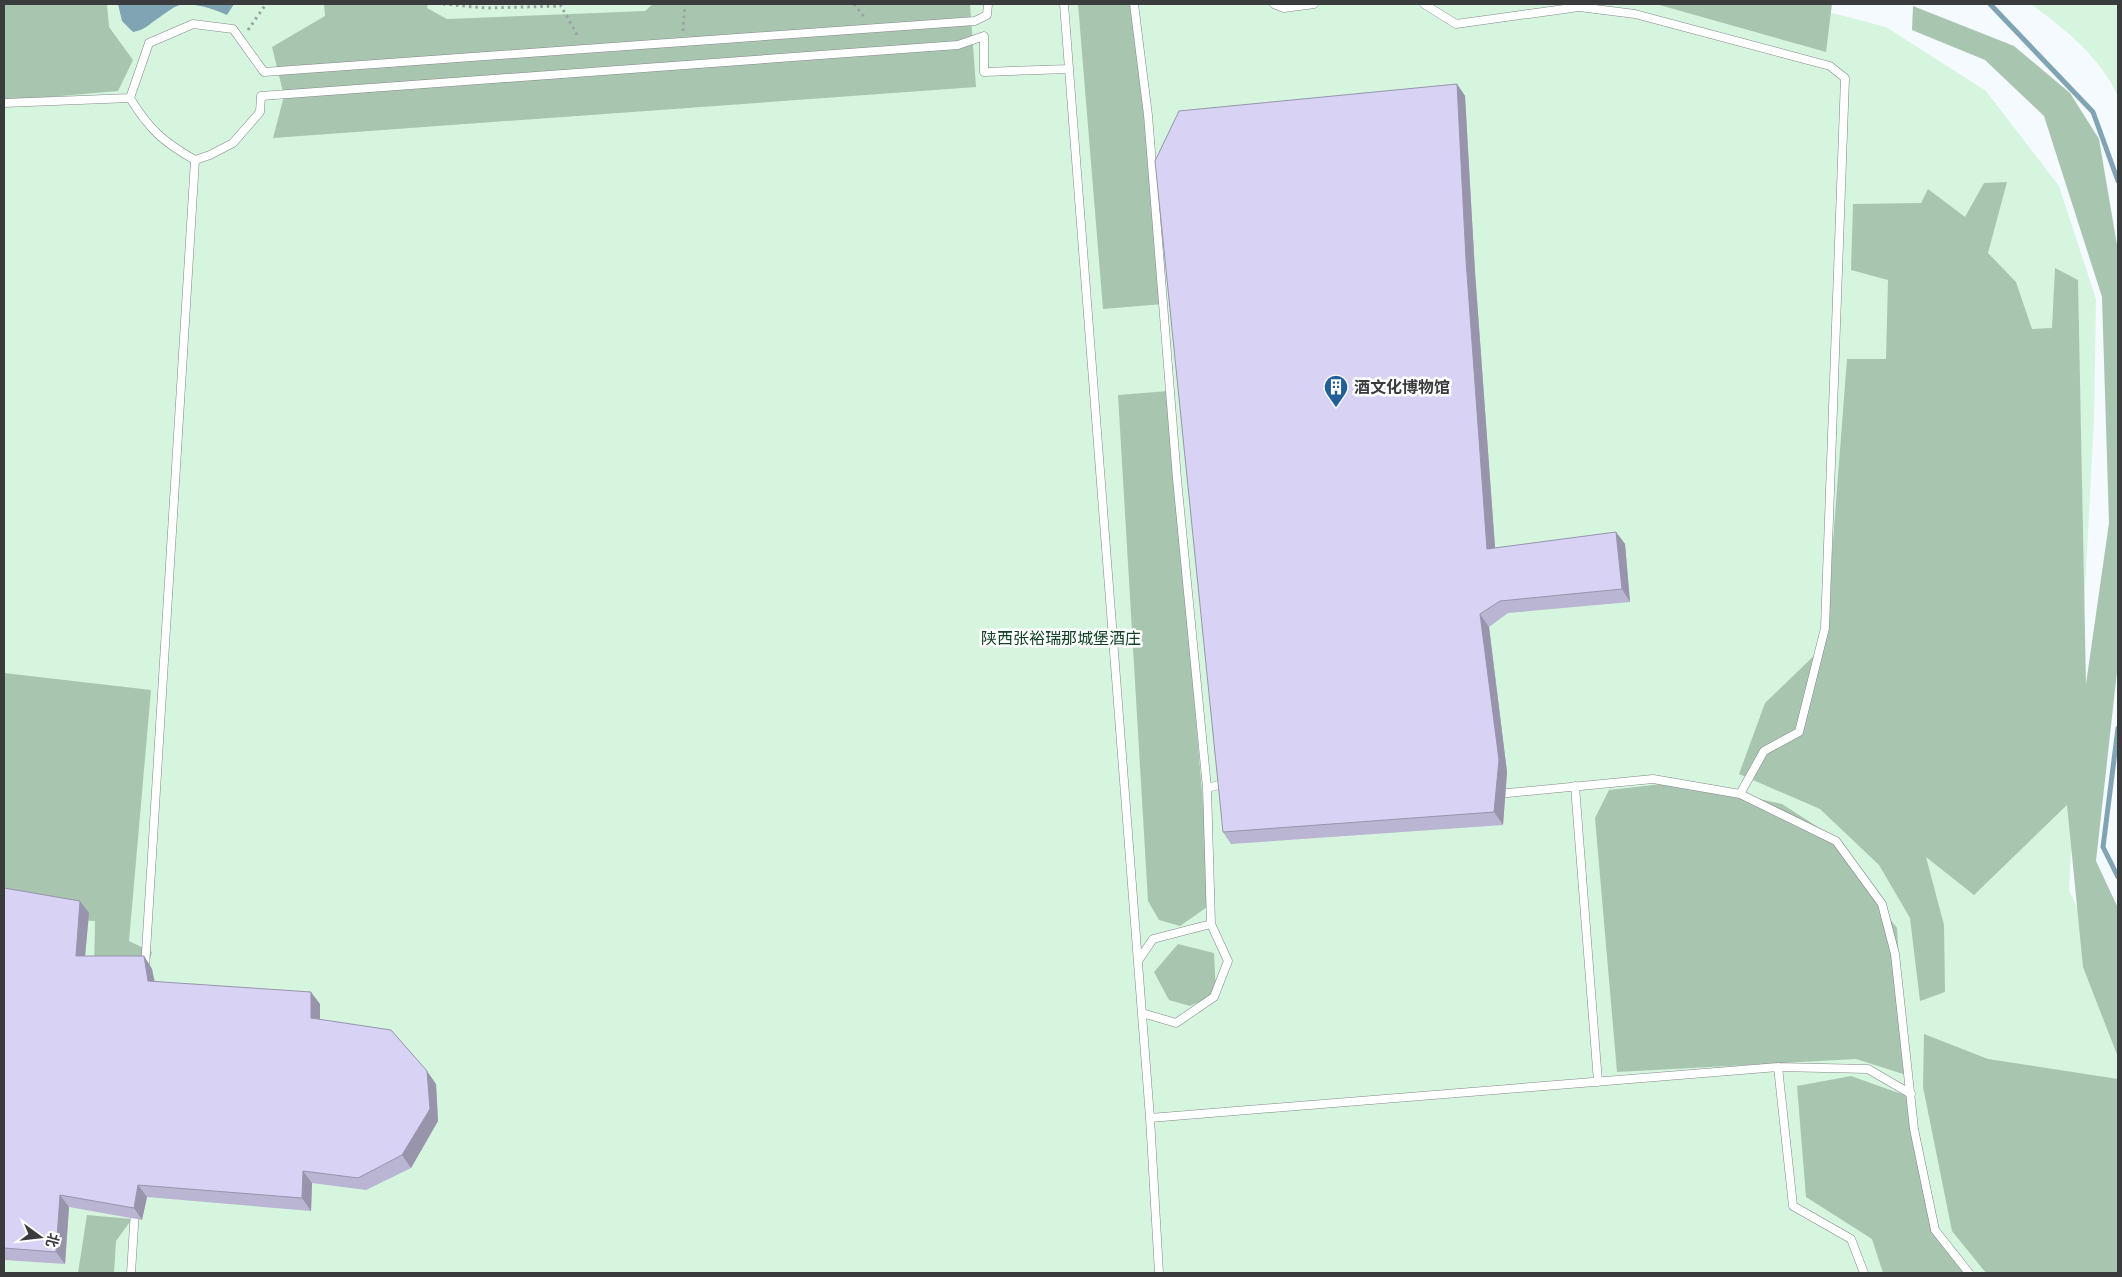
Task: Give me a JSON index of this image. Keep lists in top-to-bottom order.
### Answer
{
  "parks": ["陕西张裕瑞那城堡酒庄"],
  "places": {
    "building": ["酒文化博物馆"]
  },
  "north": "right"
}
